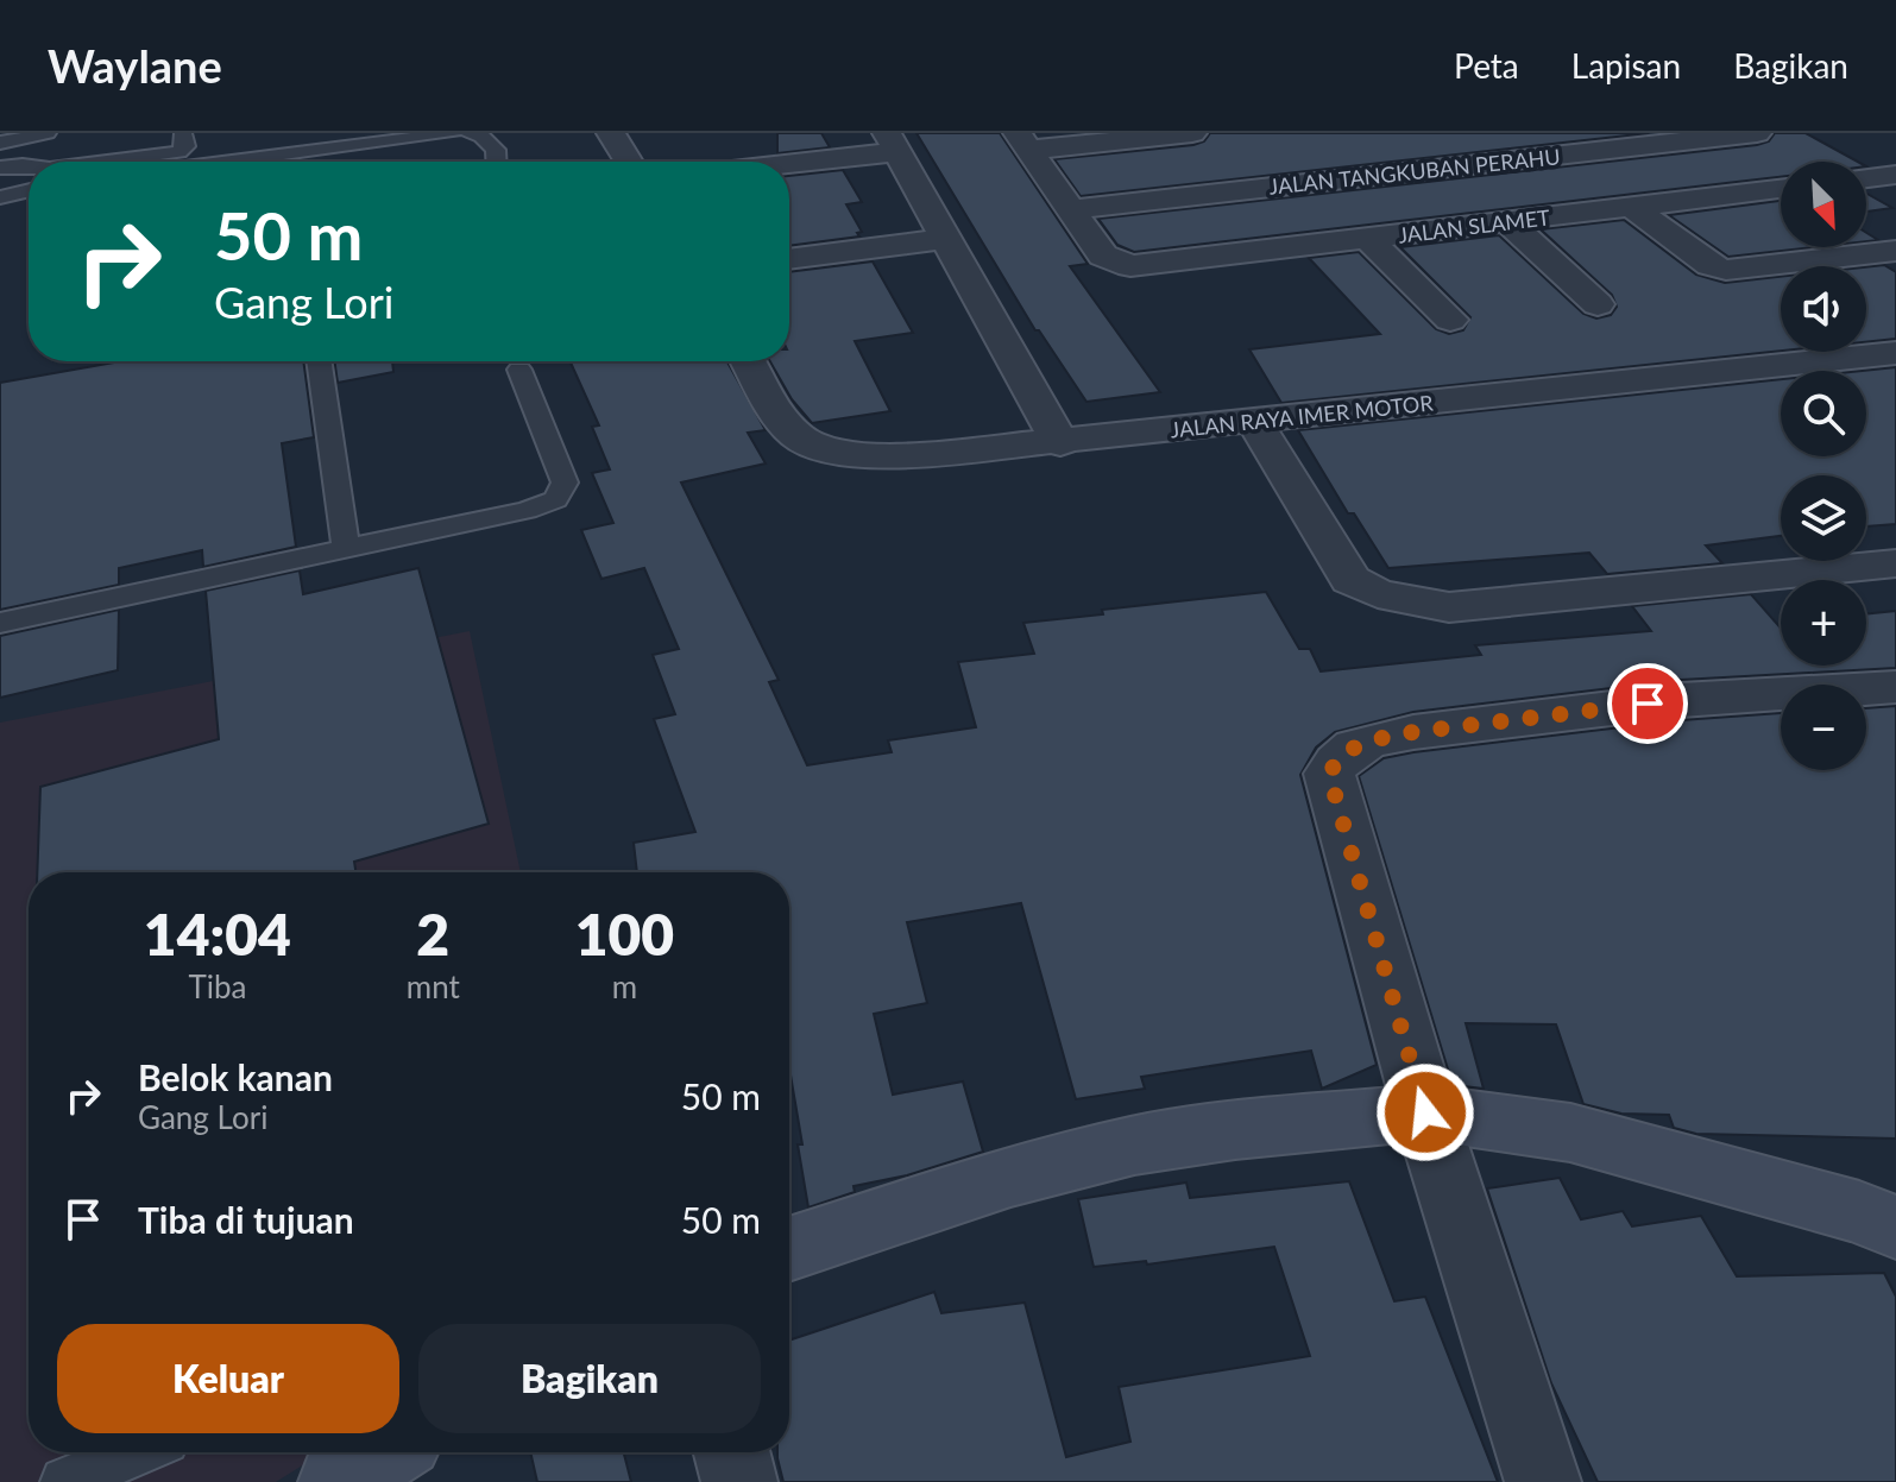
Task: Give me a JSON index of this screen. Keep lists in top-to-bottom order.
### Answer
{
  "streets": {
    "street": ["JALAN TANGKUBAN PERAHU", "JALAN SLAMET", "JALAN RAYA IMER MOTOR"]
  },
  "crossings": [
    ["JALAN TANGKUBAN PERAHU", "JALAN SLAMET"]
  ],
  "north": "bottom right",
  "page": {
    "header": "Waylane",
    "nav": ["Peta", "Lapisan", "Bagikan"],
    "map_buttons": ["+", "−"],
    "turn": ["50 m", "Gang Lori"],
    "eta": [
      "14:04",
      "Tiba",
      "2",
      "mnt",
      "100",
      "m"
    ],
    "list": [
      {
        "name": "Belok kanan",
        "note": "Gang Lori",
        "value": "50 m"
      },
      {
        "name": "Tiba di tujuan",
        "value": "50 m"
      }
    ],
    "buttons": ["Keluar", "Bagikan"]
  }
}
